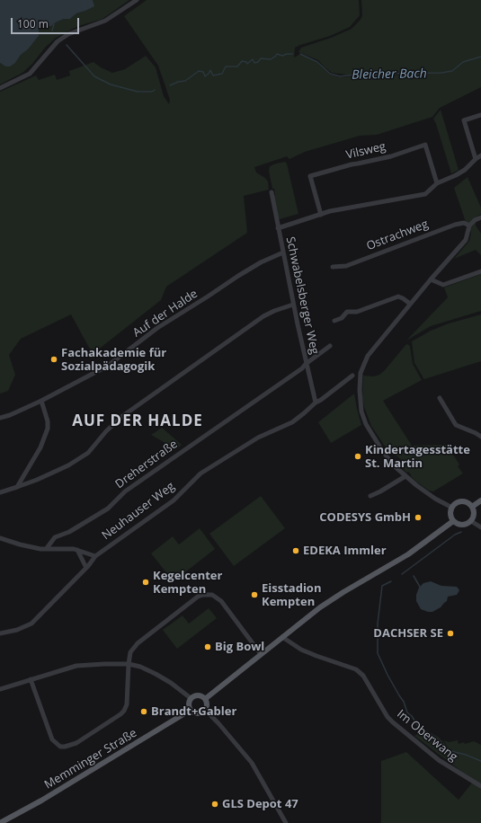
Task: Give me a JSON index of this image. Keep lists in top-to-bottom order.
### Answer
{
  "streets": {
    "main road": ["Memminger Straße"],
    "street": [
      "Vilsweg",
      "Ostrachweg",
      "Schwabelsberger Weg",
      "Auf der Halde",
      "Dreherstraße",
      "Neuhauser Weg",
      "Im Oberwang"
    ]
  },
  "crossings": [
    ["Schwabelsberger Weg", "Auf der Halde"],
    ["Schwabelsberger Weg", "Dreherstraße"],
    ["Schwabelsberger Weg", "Neuhauser Weg"]
  ],
  "districts": ["AUF DER HALDE"],
  "water": ["Bleicher Bach"],
  "places": [
    "Fachakademie für Sozialpädagogik",
    "Kindertagesstätte St. Martin",
    "CODESYS GmbH",
    "EDEKA Immler",
    "Kegelcenter Kempten",
    "Eisstadion Kempten",
    "DACHSER SE",
    "Big Bowl",
    "Brandt+Gabler",
    "GLS Depot 47"
  ],
  "scale_bar": "100 m"
}
